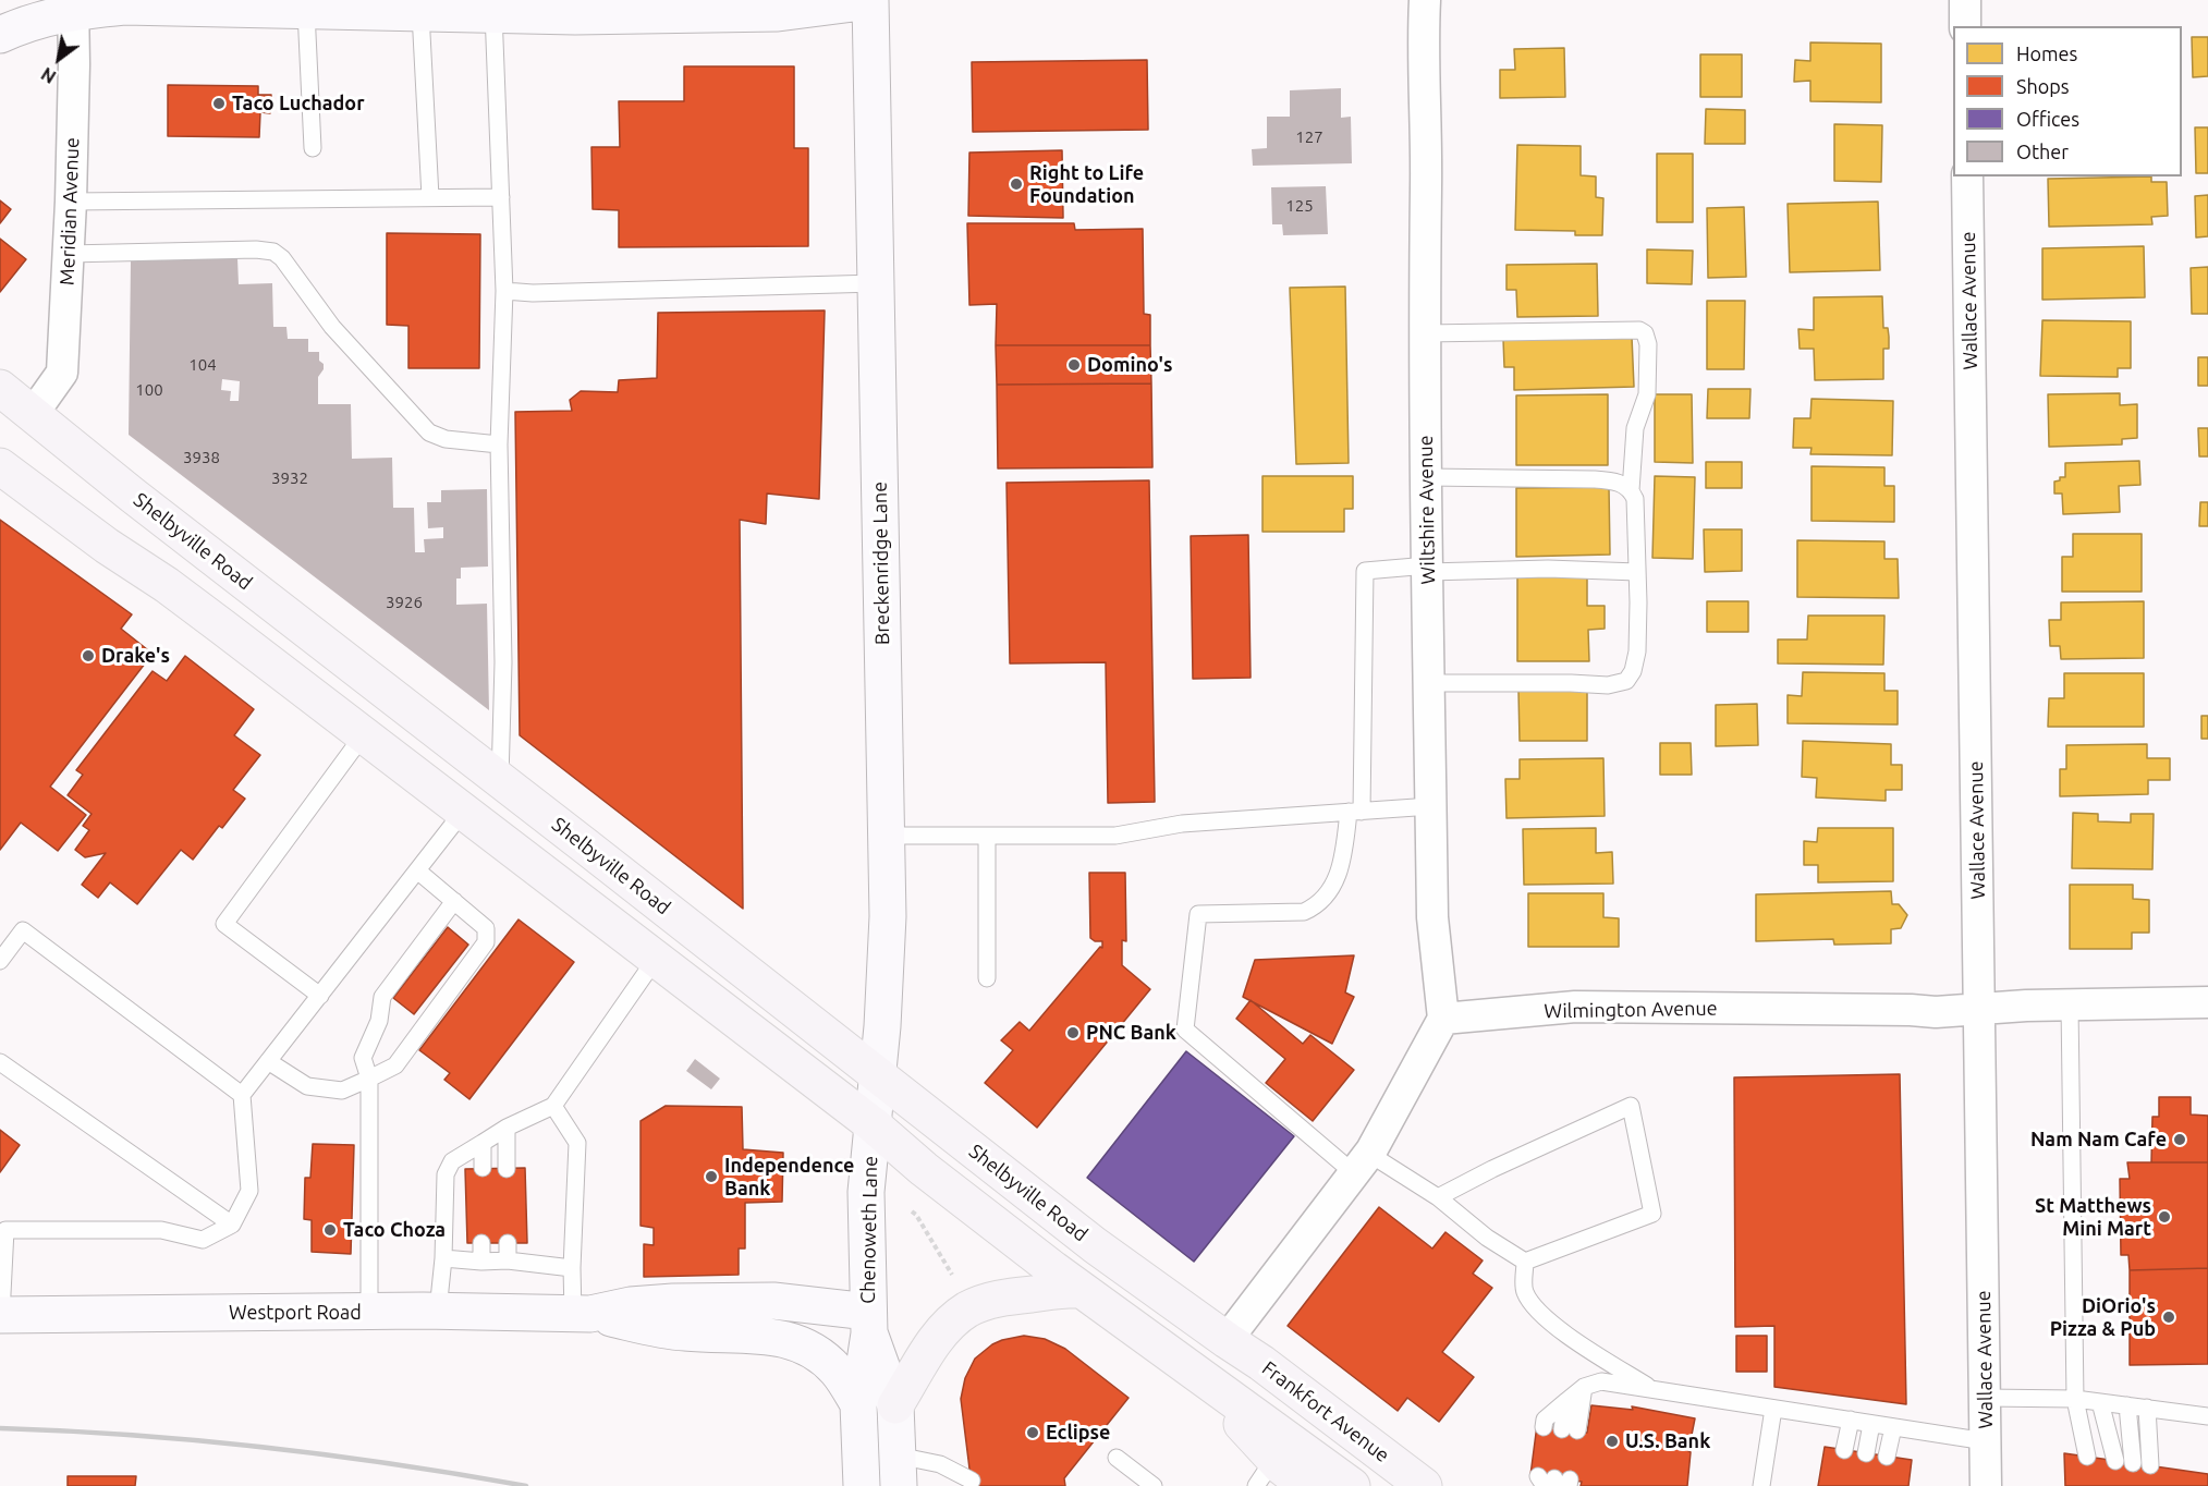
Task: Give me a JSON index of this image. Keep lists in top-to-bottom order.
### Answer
{
  "streets": {
    "main road": [
      "Shelbyville Road",
      "Breckenridge Lane",
      "Chenoweth Lane",
      "Westport Road",
      "Frankfort Avenue"
    ],
    "street": [
      "Meridian Avenue",
      "Wallace Avenue",
      "Wiltshire Avenue",
      "Wilmington Avenue"
    ]
  },
  "crossings": [
    ["Meridian Avenue", "Shelbyville Road"],
    ["Wallace Avenue", "Wilmington Avenue"],
    ["Wiltshire Avenue", "Wilmington Avenue"],
    ["Shelbyville Road", "Breckenridge Lane"],
    ["Shelbyville Road", "Frankfort Avenue"],
    ["Breckenridge Lane", "Chenoweth Lane"],
    ["Chenoweth Lane", "Westport Road"]
  ],
  "places": [
    "Taco Luchador",
    "Right to Life Foundation",
    "Domino's",
    "Drake's",
    "PNC Bank",
    "Nam Nam Cafe",
    "Independence Bank",
    "St Matthews Mini Mart",
    "Taco Choza",
    "DiOrio's Pizza & Pub",
    "Eclipse",
    "U.S. Bank"
  ],
  "house_numbers": [
    "127",
    "125",
    "104",
    "100",
    "3938",
    "3932",
    "3926"
  ],
  "legend": [
    "Homes",
    "Shops",
    "Offices",
    "Other"
  ],
  "north": "bottom left"
}
